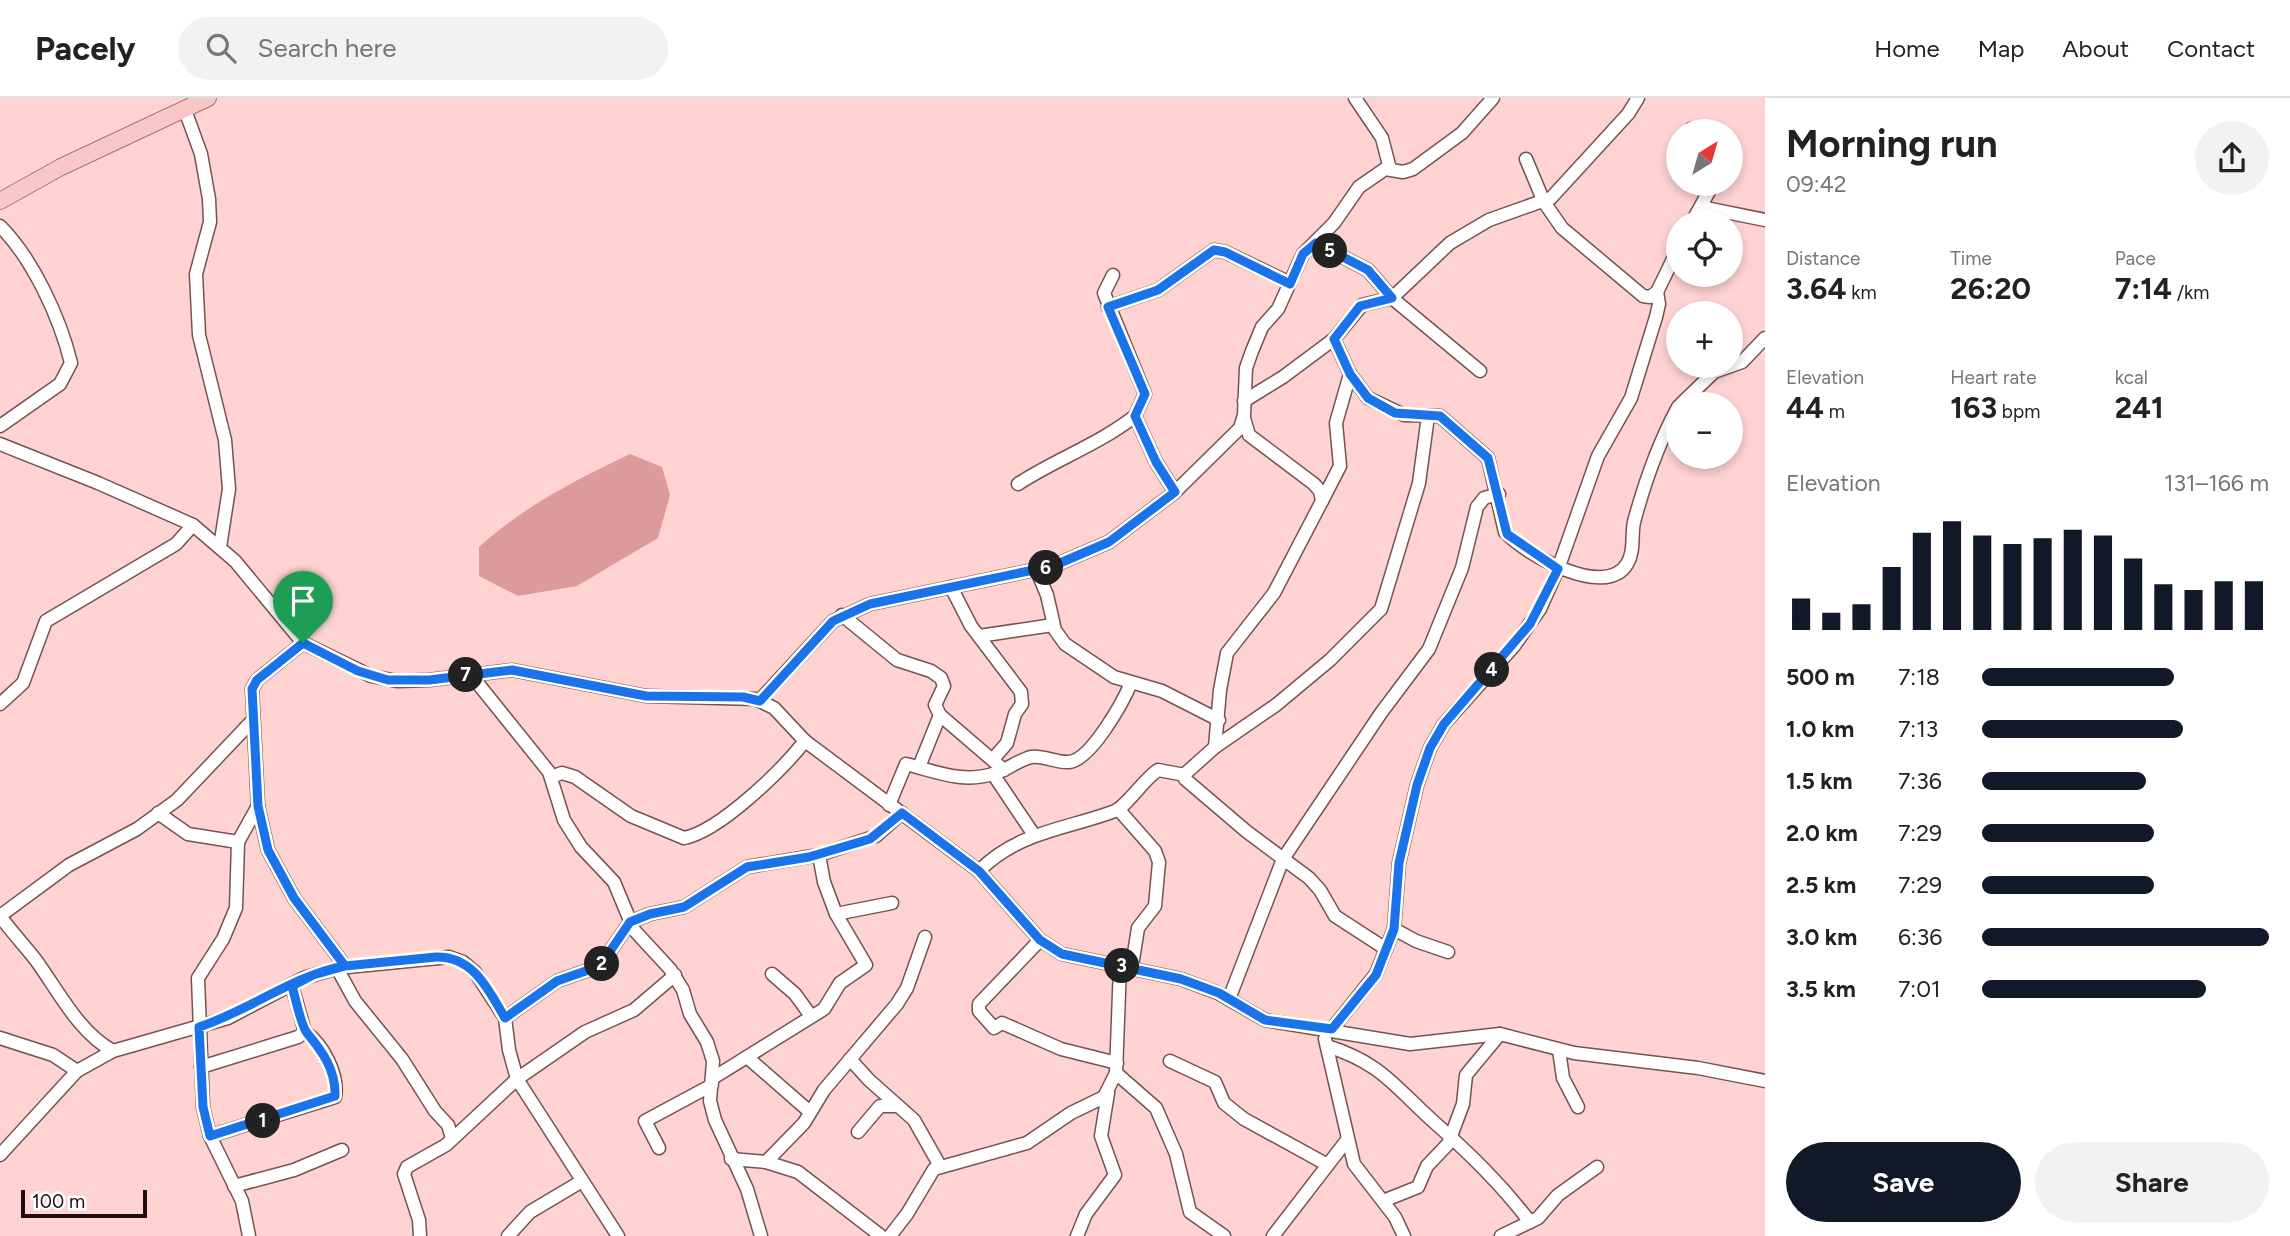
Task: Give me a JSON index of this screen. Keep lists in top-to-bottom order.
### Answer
{
  "scale_bar": "100 m",
  "north": "top right",
  "page": {
    "header": "Pacely",
    "search": "Search here",
    "nav": [
      "Home",
      "Map",
      "About",
      "Contact"
    ],
    "heading": ["Morning run", "09:42"],
    "map_buttons": ["+", "−"],
    "stats": [
      ["Distance", "3.64 km"],
      ["Time", "26:20"],
      ["Pace", "7:14 /km"],
      ["Elevation", "44 m"],
      ["Heart rate", "163 bpm"],
      ["kcal", "241"]
    ],
    "pins": [
      "5",
      "6",
      "4",
      "7",
      "2",
      "3",
      "1"
    ],
    "chart": ["Elevation", "131–166 m"],
    "list": [
      {
        "name": "500 m",
        "note": "7:18"
      },
      {
        "name": "1.0 km",
        "note": "7:13"
      },
      {
        "name": "1.5 km",
        "note": "7:36"
      },
      {
        "name": "2.0 km",
        "note": "7:29"
      },
      {
        "name": "2.5 km",
        "note": "7:29"
      },
      {
        "name": "3.0 km",
        "note": "6:36"
      },
      {
        "name": "3.5 km",
        "note": "7:01"
      }
    ],
    "buttons": ["Save", "Share"],
    "scale": "100 m"
  }
}
